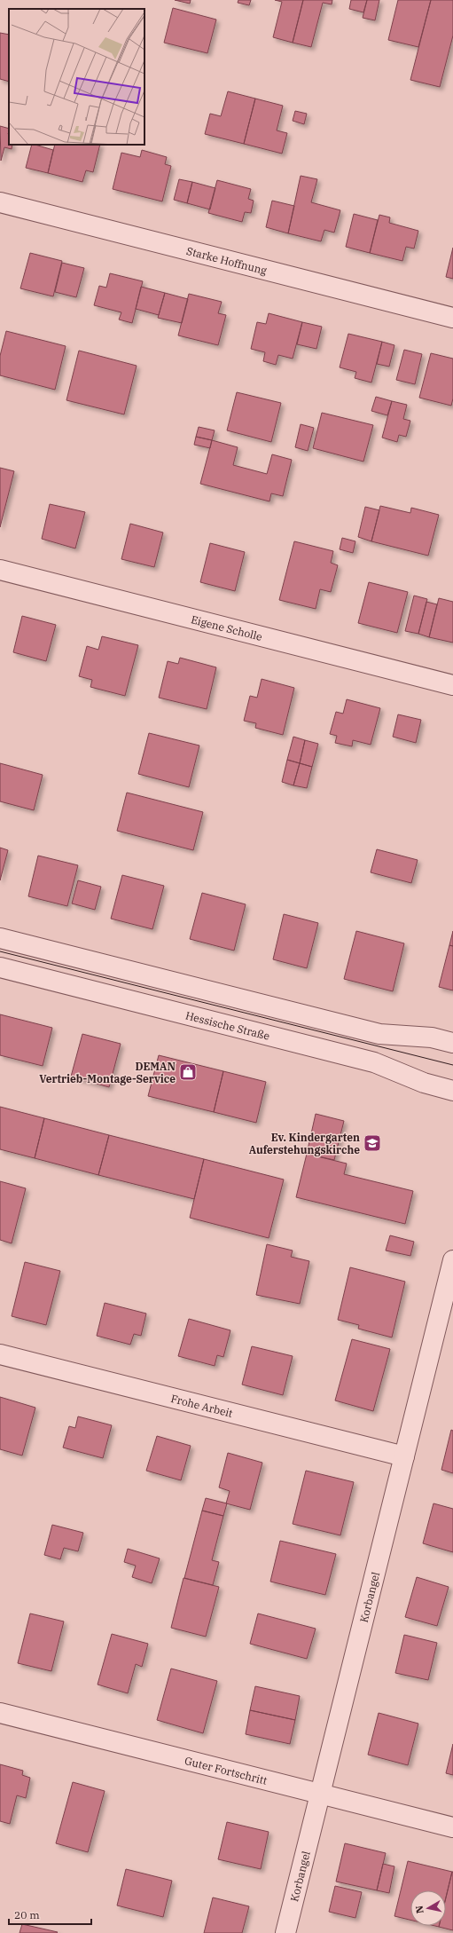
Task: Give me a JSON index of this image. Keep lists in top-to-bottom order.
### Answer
{
  "streets": {
    "street": [
      "Starke Hoffnung",
      "Eigene Scholle",
      "Hessische Straße",
      "Frohe Arbeit",
      "Korbangel",
      "Guter Fortschritt"
    ]
  },
  "crossings": [
    ["Frohe Arbeit", "Korbangel"],
    ["Korbangel", "Guter Fortschritt"]
  ],
  "places": {
    "shop": ["DEMAN Vertrieb-Montage-Service"],
    "school or university": ["Ev. Kindergarten Auferstehungskirche"]
  },
  "scale_bar": "20 m",
  "north": "left"
}
